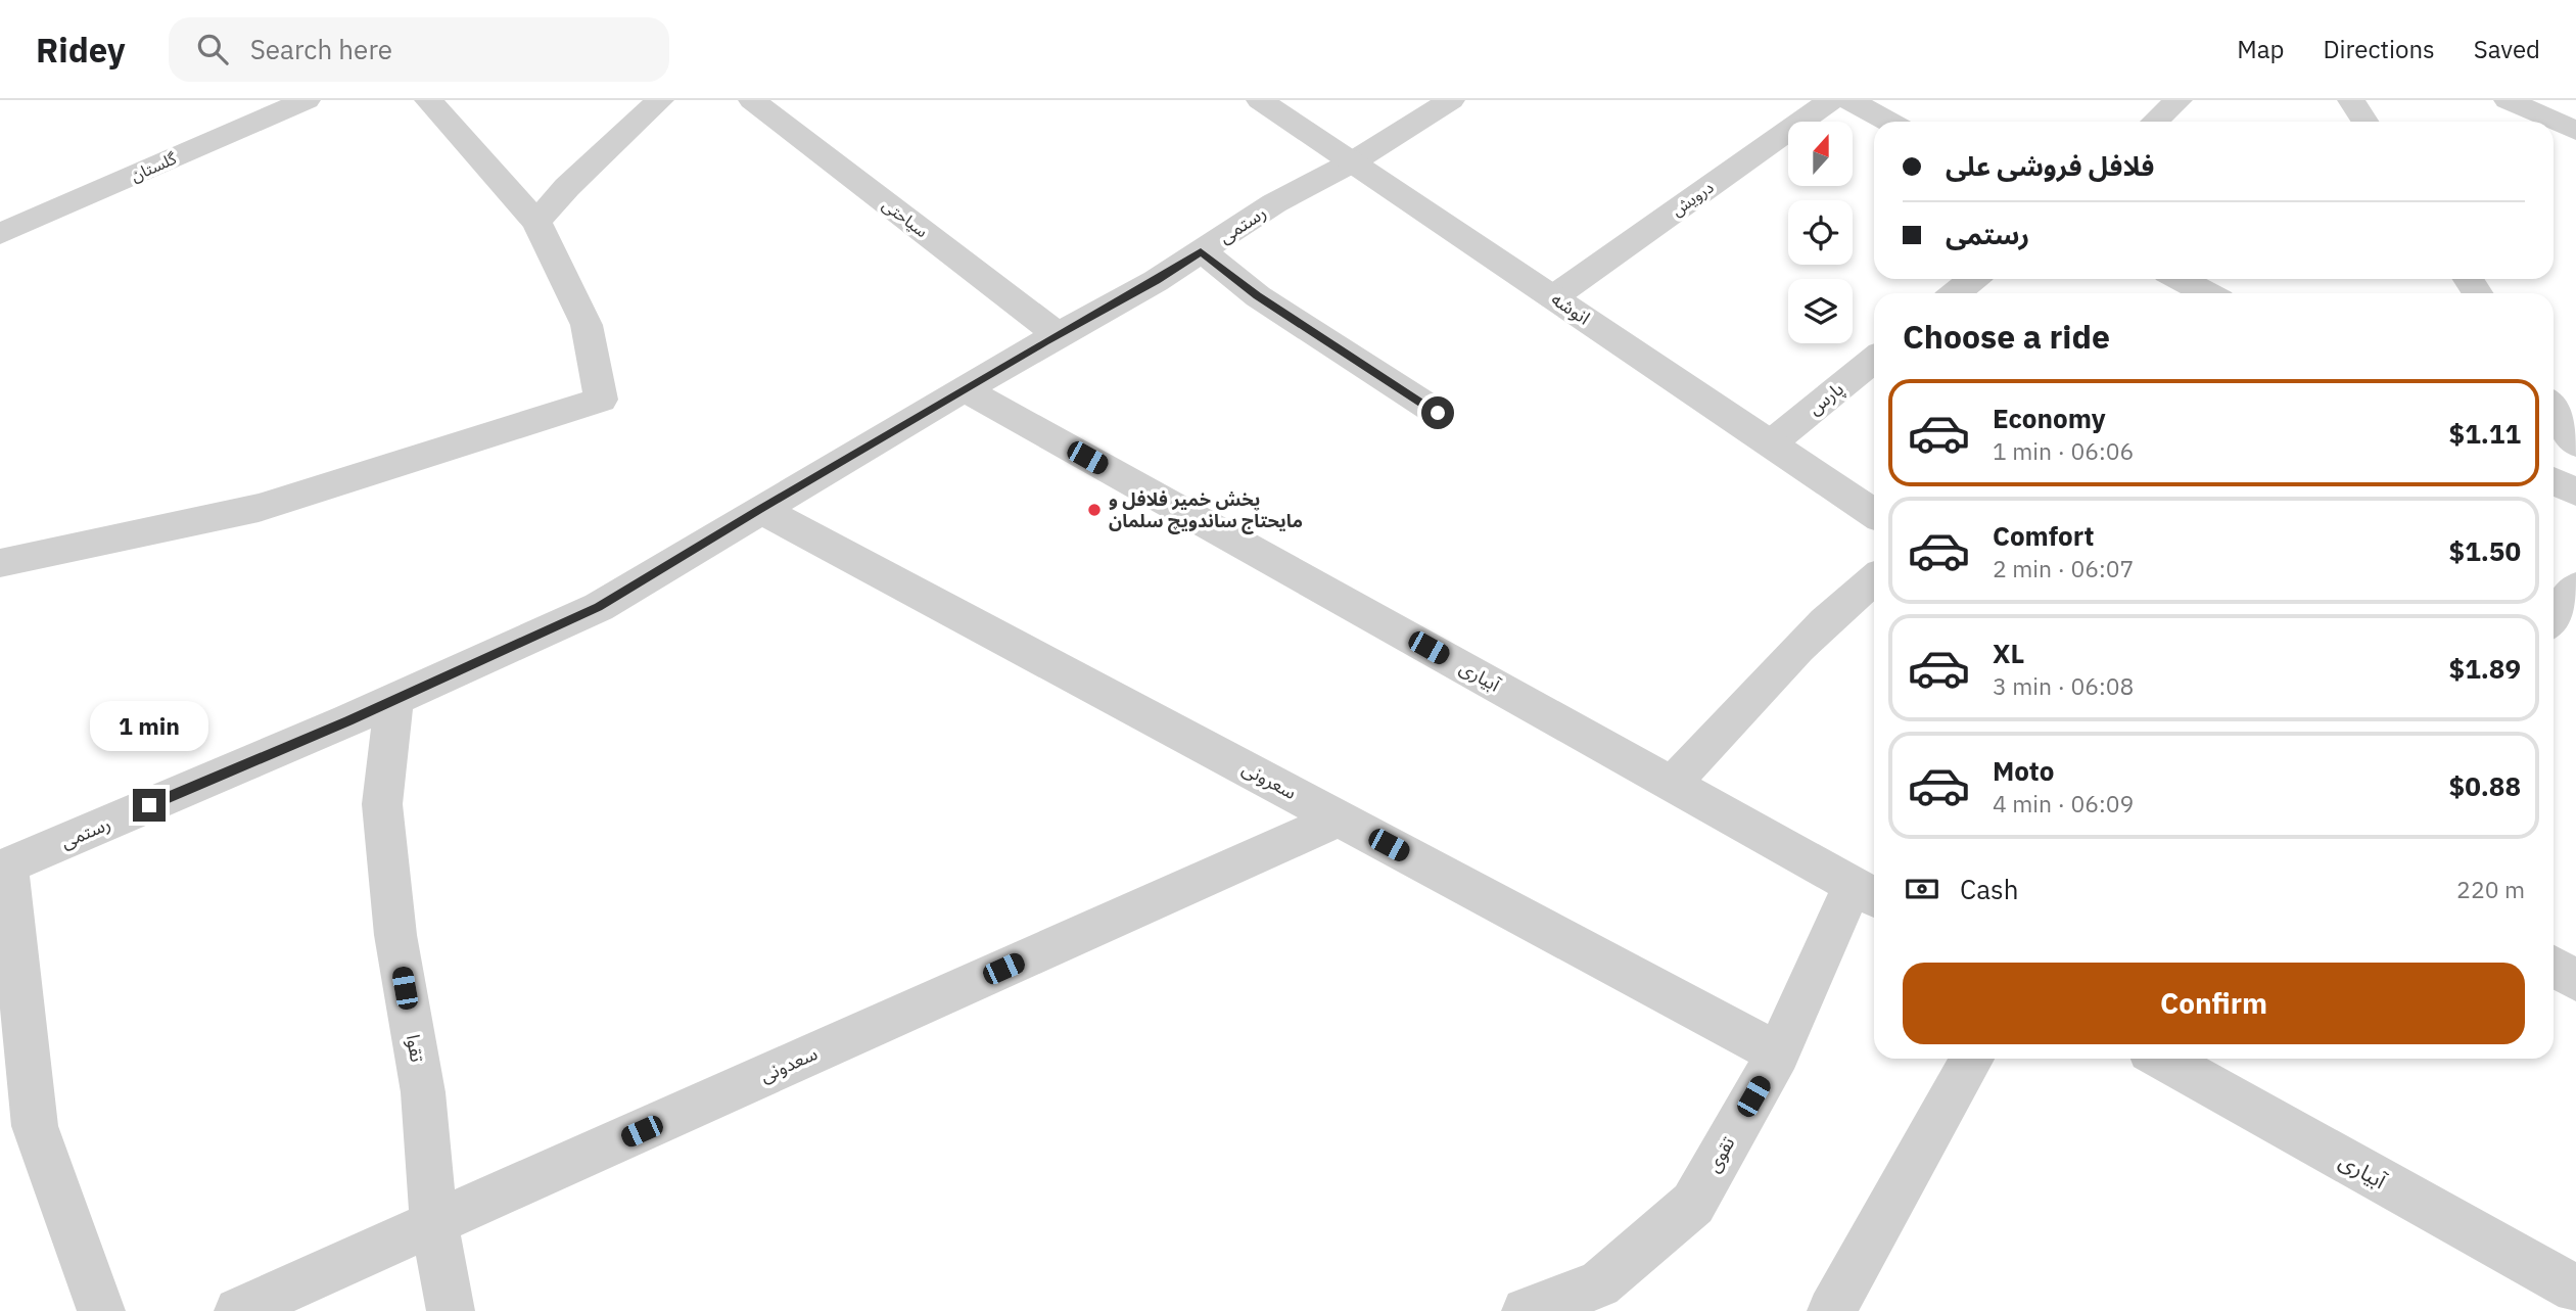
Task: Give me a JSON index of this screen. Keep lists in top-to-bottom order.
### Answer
{
  "streets": {
    "street": [
      "گلستان",
      "درویش",
      "سیاحتی",
      "رستمی",
      "انوشه",
      "پارس",
      "آبیاری",
      "سعرونی",
      "تقوا",
      "سعدونی",
      "تقوی"
    ]
  },
  "crossings": [
    ["درویش", "انوشه"],
    ["سیاحتی", "رستمی"],
    ["رستمی", "انوشه"],
    ["رستمی", "آبیاری"],
    ["رستمی", "سعرونی"],
    ["رستمی", "تقوا"],
    ["انوشه", "پارس"],
    ["آبیاری", "تقوی"],
    ["سعرونی", "سعدونی"],
    ["سعرونی", "تقوی"],
    ["تقوا", "سعدونی"]
  ],
  "places": ["پخش خمیر فلافل و مایحتاج ساندویچ سلمان"],
  "north": "top",
  "page": {
    "header": "Ridey",
    "search": "Search here",
    "nav": ["Map", "Directions", "Saved"],
    "banner": ["فلافل فروشی علی", "رستمی"],
    "heading": "Choose a ride",
    "list": [
      {
        "name": "Economy",
        "note": "1 min · 06:06",
        "value": "$1.11"
      },
      {
        "name": "Comfort",
        "note": "2 min · 06:07",
        "value": "$1.50"
      },
      {
        "name": "XL",
        "note": "3 min · 06:08",
        "value": "$1.89"
      },
      {
        "name": "Moto",
        "note": "4 min · 06:09",
        "value": "$0.88"
      }
    ],
    "bubble": "1 min",
    "pay": ["Cash", "220 m"],
    "buttons": "Confirm"
  }
}
